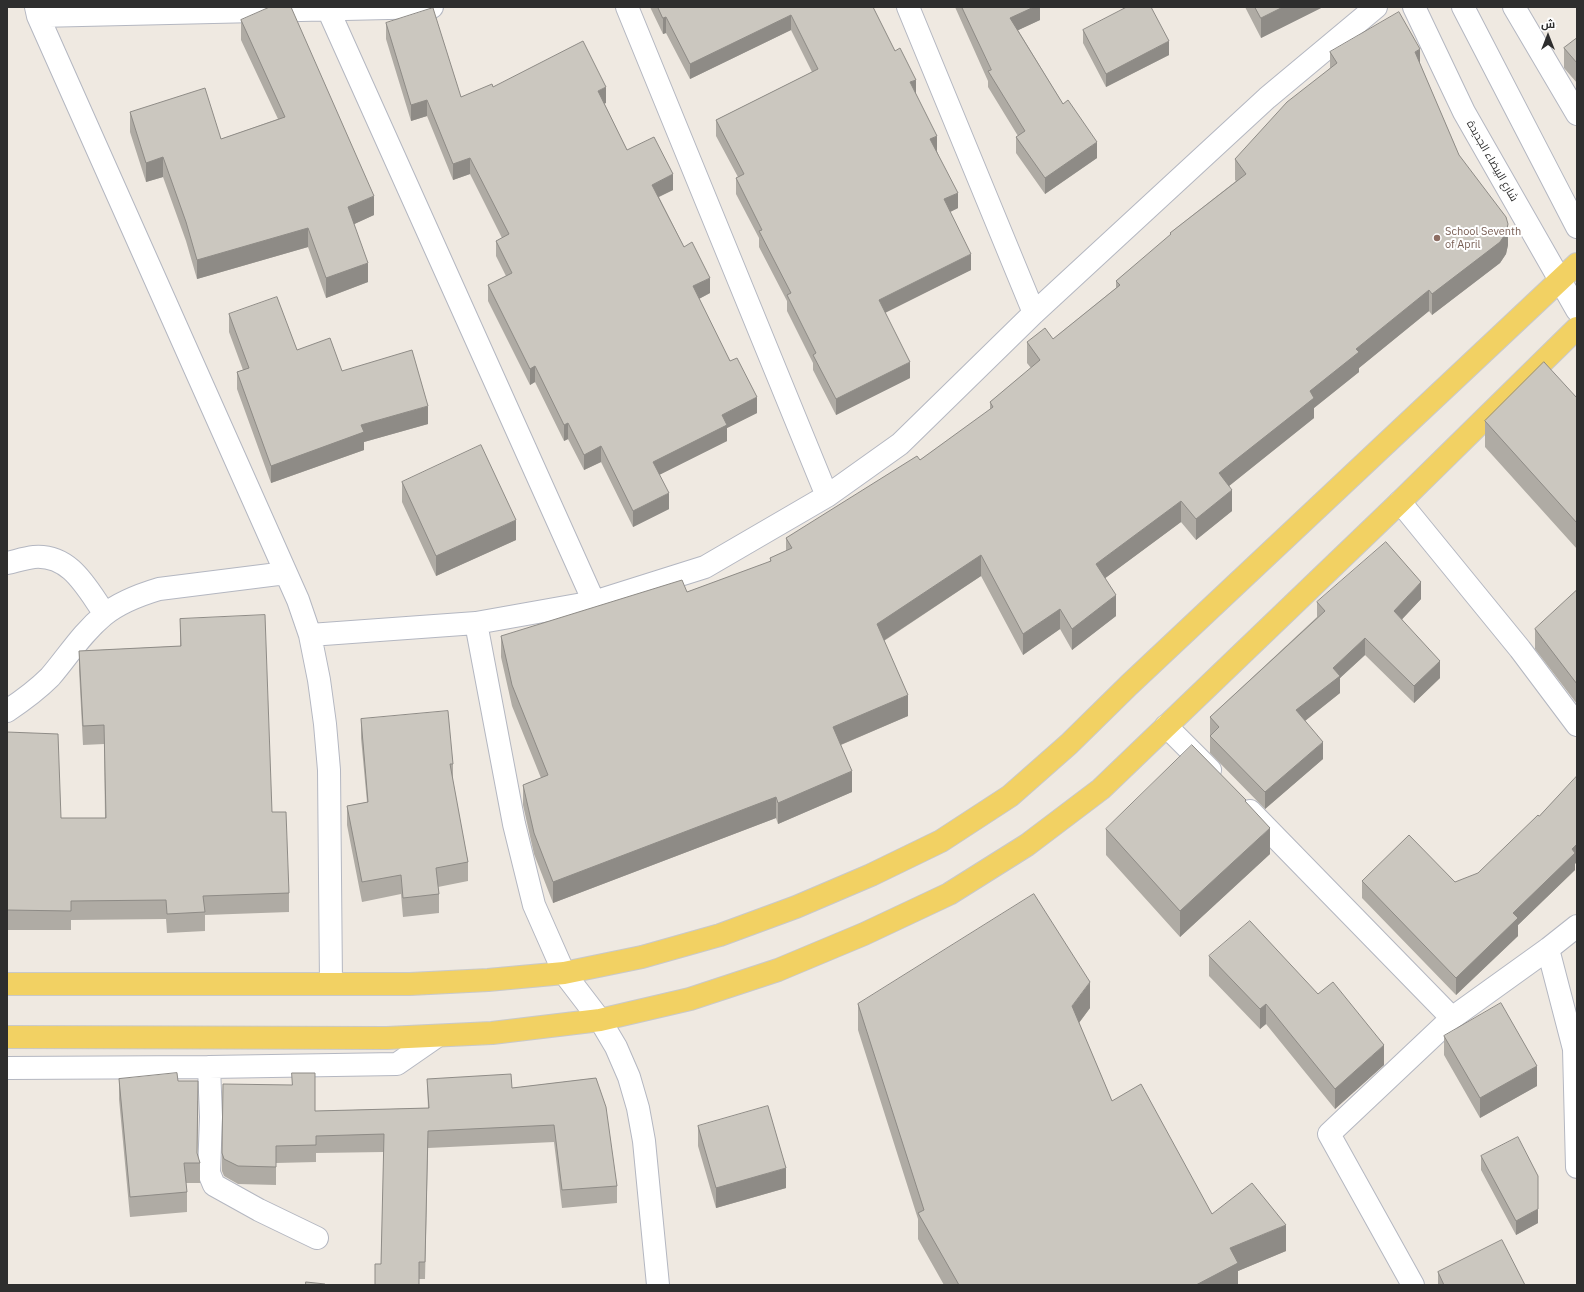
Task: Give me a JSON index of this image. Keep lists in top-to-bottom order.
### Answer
{
  "streets": {
    "street": ["شارع البيضاء الجديدة"]
  },
  "places": ["School Seventh of April"],
  "north": "top"
}
